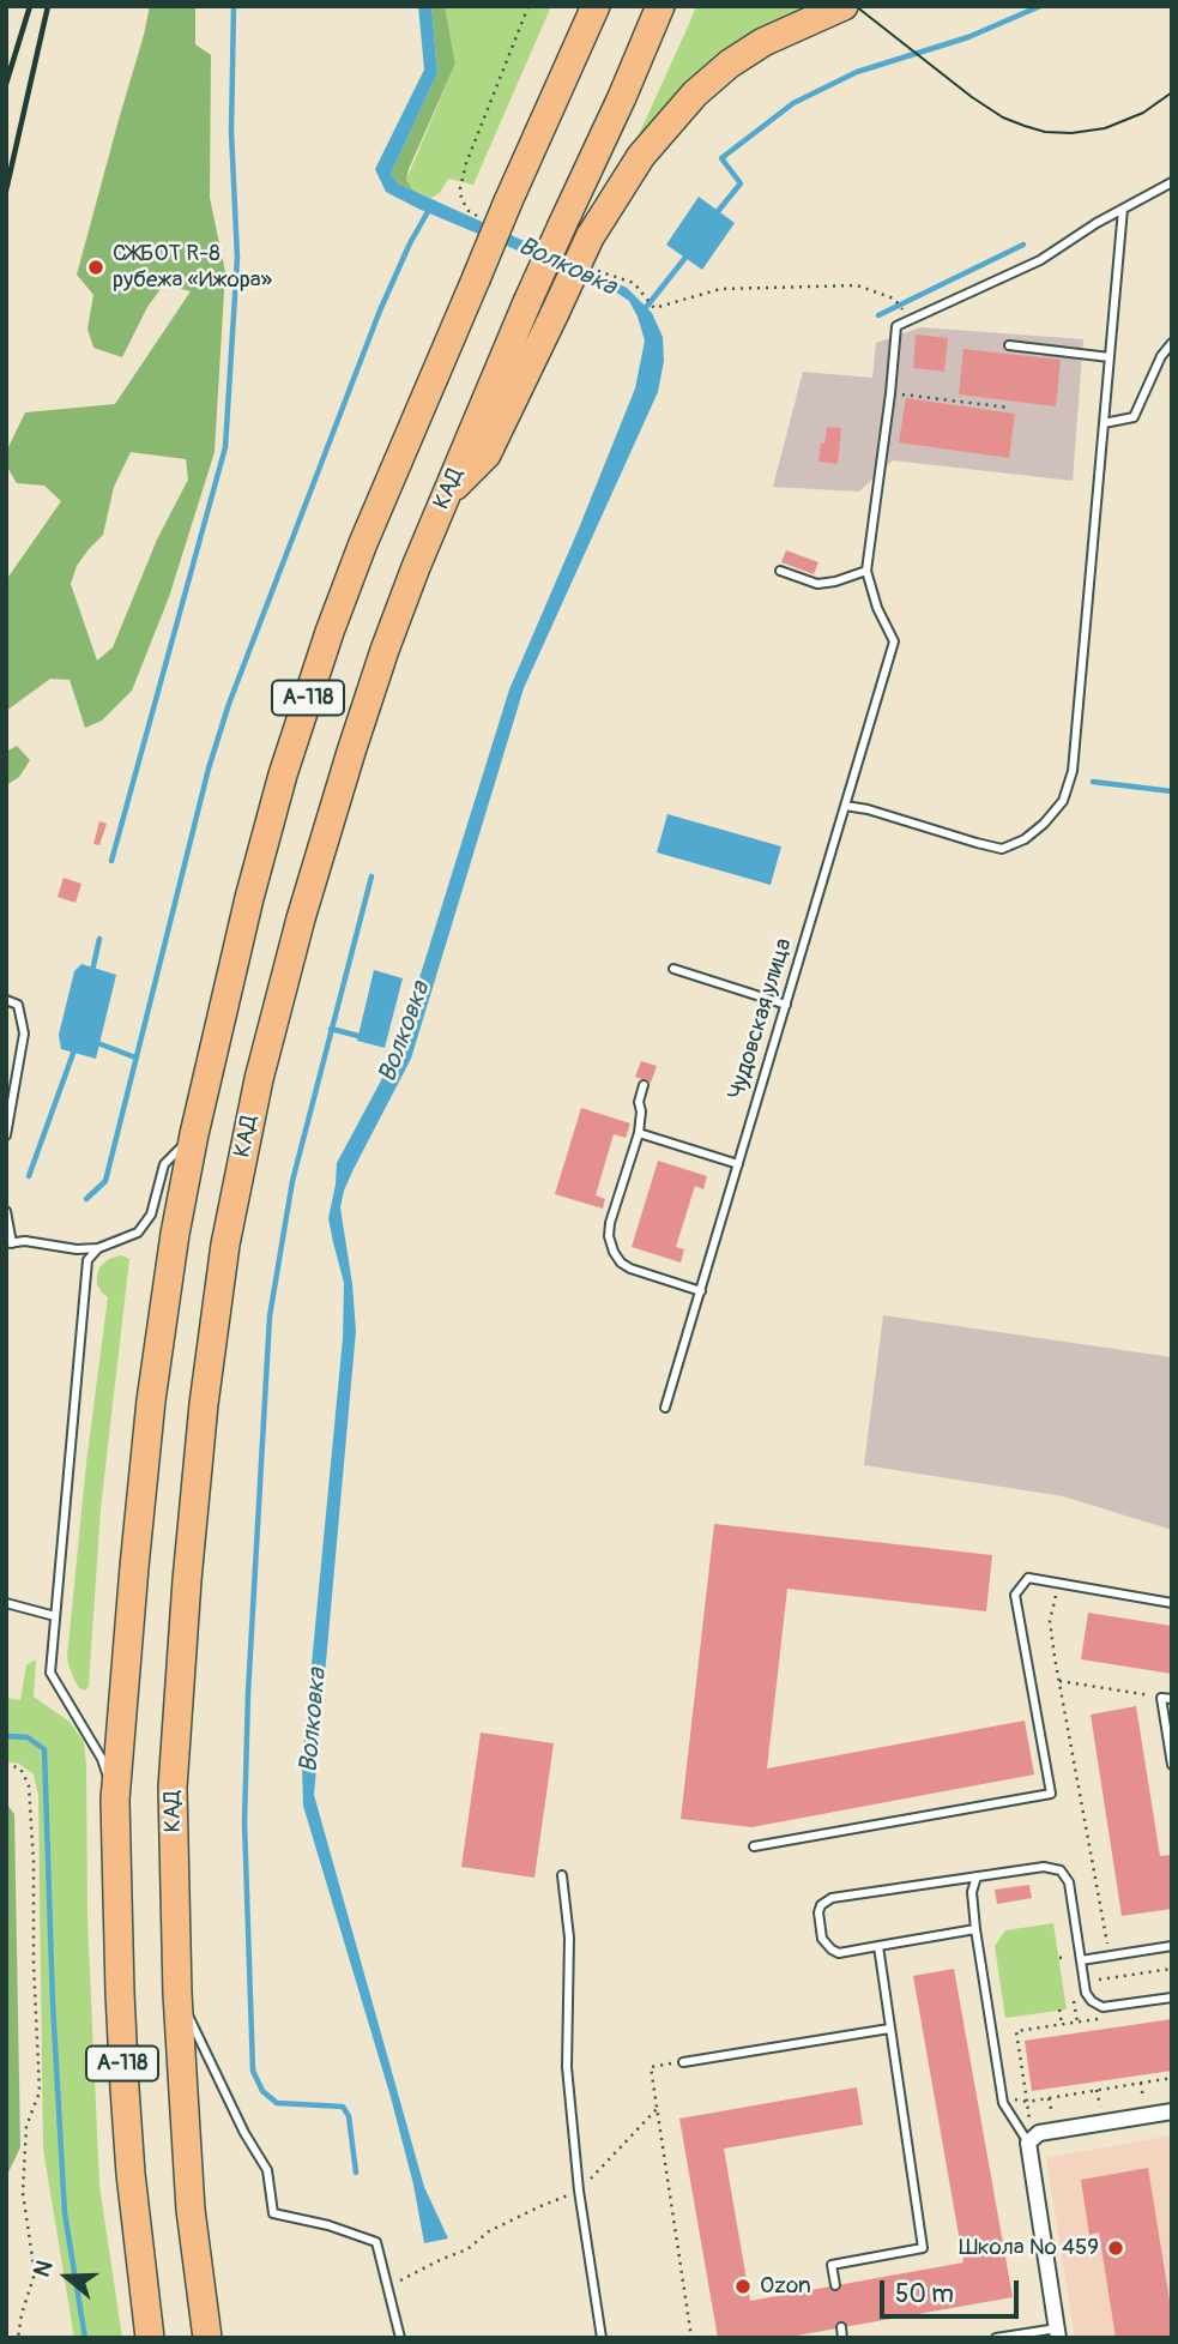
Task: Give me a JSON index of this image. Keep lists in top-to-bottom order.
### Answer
{
  "streets": {
    "highway": ["КАД", "А-118"],
    "lane": ["Чудовская улица"]
  },
  "water": ["Волковка"],
  "places": ["СЖБОТ R-8 рубежа «Ижора»", "Школа № 459", "Ozon"],
  "scale_bar": "50 m",
  "north": "left"
}
